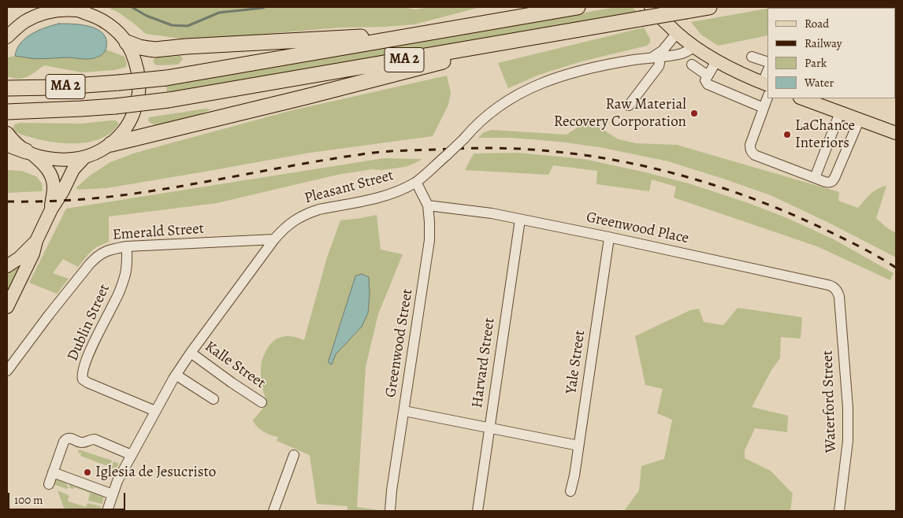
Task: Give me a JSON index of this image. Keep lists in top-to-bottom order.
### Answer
{
  "streets": {
    "highway": ["MA 2"],
    "street": [
      "Pleasant Street",
      "Greenwood Place",
      "Emerald Street",
      "Dublin Street",
      "Greenwood Street",
      "Yale Street",
      "Harvard Street",
      "Kalle Street",
      "Waterford Street"
    ]
  },
  "crossings": [
    ["Pleasant Street", "Emerald Street"],
    ["Pleasant Street", "Dublin Street"],
    ["Pleasant Street", "Greenwood Street"],
    ["Pleasant Street", "Kalle Street"],
    ["Greenwood Place", "Greenwood Street"],
    ["Greenwood Place", "Yale Street"],
    ["Greenwood Place", "Harvard Street"],
    ["Greenwood Place", "Waterford Street"],
    ["Emerald Street", "Dublin Street"]
  ],
  "places": ["Raw Material Recovery Corporation", "LaChance Interiors", "Iglesia de Jesucristo"],
  "legend": [
    "Road",
    "Railway",
    "Park",
    "Water"
  ],
  "scale_bar": "100 m"
}
